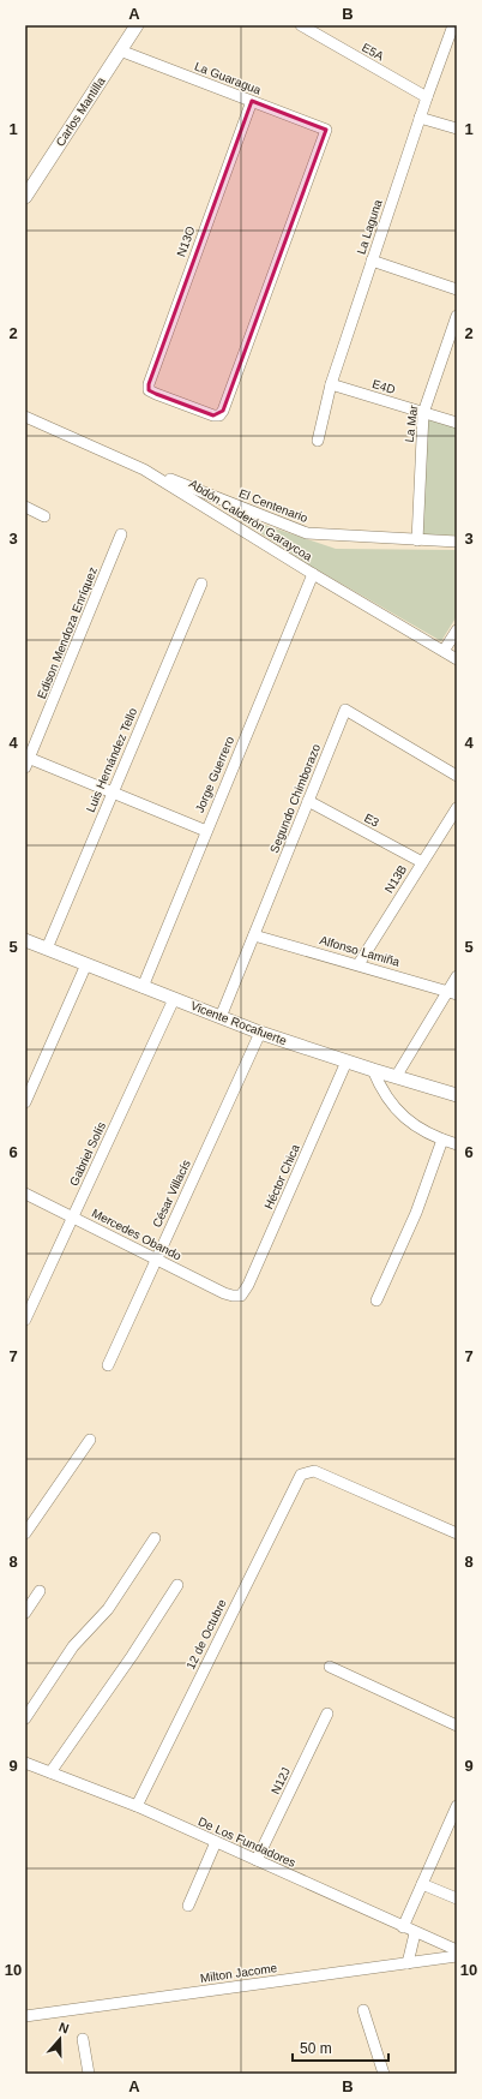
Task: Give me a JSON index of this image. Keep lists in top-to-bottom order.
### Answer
{
  "streets": {
    "street": [
      "E5A",
      "La Guaragua",
      "Carlos Mantilla",
      "La Laguna",
      "N13O",
      "E4D",
      "La Mar",
      "El Centenario",
      "Abdón Calderón Garaycoa",
      "Edison Mendoza Enríquez",
      "Luis Hernández Tello",
      "Jorge Guerrero",
      "Segundo Chimborazo",
      "E3",
      "N13B",
      "Alfonso Lamiña",
      "Vicente Rocafuerte",
      "Gabriel Solís",
      "Héctor Chica",
      "César Villacís",
      "Mercedes Obando",
      "12 de Octubre",
      "N12J",
      "De Los Fundadores",
      "Milton Jacome"
    ]
  },
  "crossings": [
    ["E5A", "La Laguna"],
    ["La Guaragua", "Carlos Mantilla"],
    ["La Guaragua", "N13O"],
    ["La Laguna", "E4D"],
    ["E4D", "La Mar"],
    ["La Mar", "El Centenario"],
    ["El Centenario", "Abdón Calderón Garaycoa"],
    ["Abdón Calderón Garaycoa", "Jorge Guerrero"],
    ["Luis Hernández Tello", "Vicente Rocafuerte"],
    ["Jorge Guerrero", "Vicente Rocafuerte"],
    ["Segundo Chimborazo", "E3"],
    ["Segundo Chimborazo", "Alfonso Lamiña"],
    ["Segundo Chimborazo", "Vicente Rocafuerte"],
    ["E3", "N13B"],
    ["N13B", "Alfonso Lamiña"],
    ["Vicente Rocafuerte", "Gabriel Solís"],
    ["Vicente Rocafuerte", "Héctor Chica"],
    ["Vicente Rocafuerte", "César Villacís"],
    ["Gabriel Solís", "Mercedes Obando"],
    ["Héctor Chica", "Mercedes Obando"],
    ["César Villacís", "Mercedes Obando"],
    ["12 de Octubre", "De Los Fundadores"],
    ["N12J", "De Los Fundadores"]
  ],
  "scale_bar": "50 m",
  "north": "top",
  "grid": {
    "columns": ["A", "B"],
    "rows": [
      "1",
      "2",
      "3",
      "4",
      "5",
      "6",
      "7",
      "8",
      "9",
      "10"
    ]
  }
}
